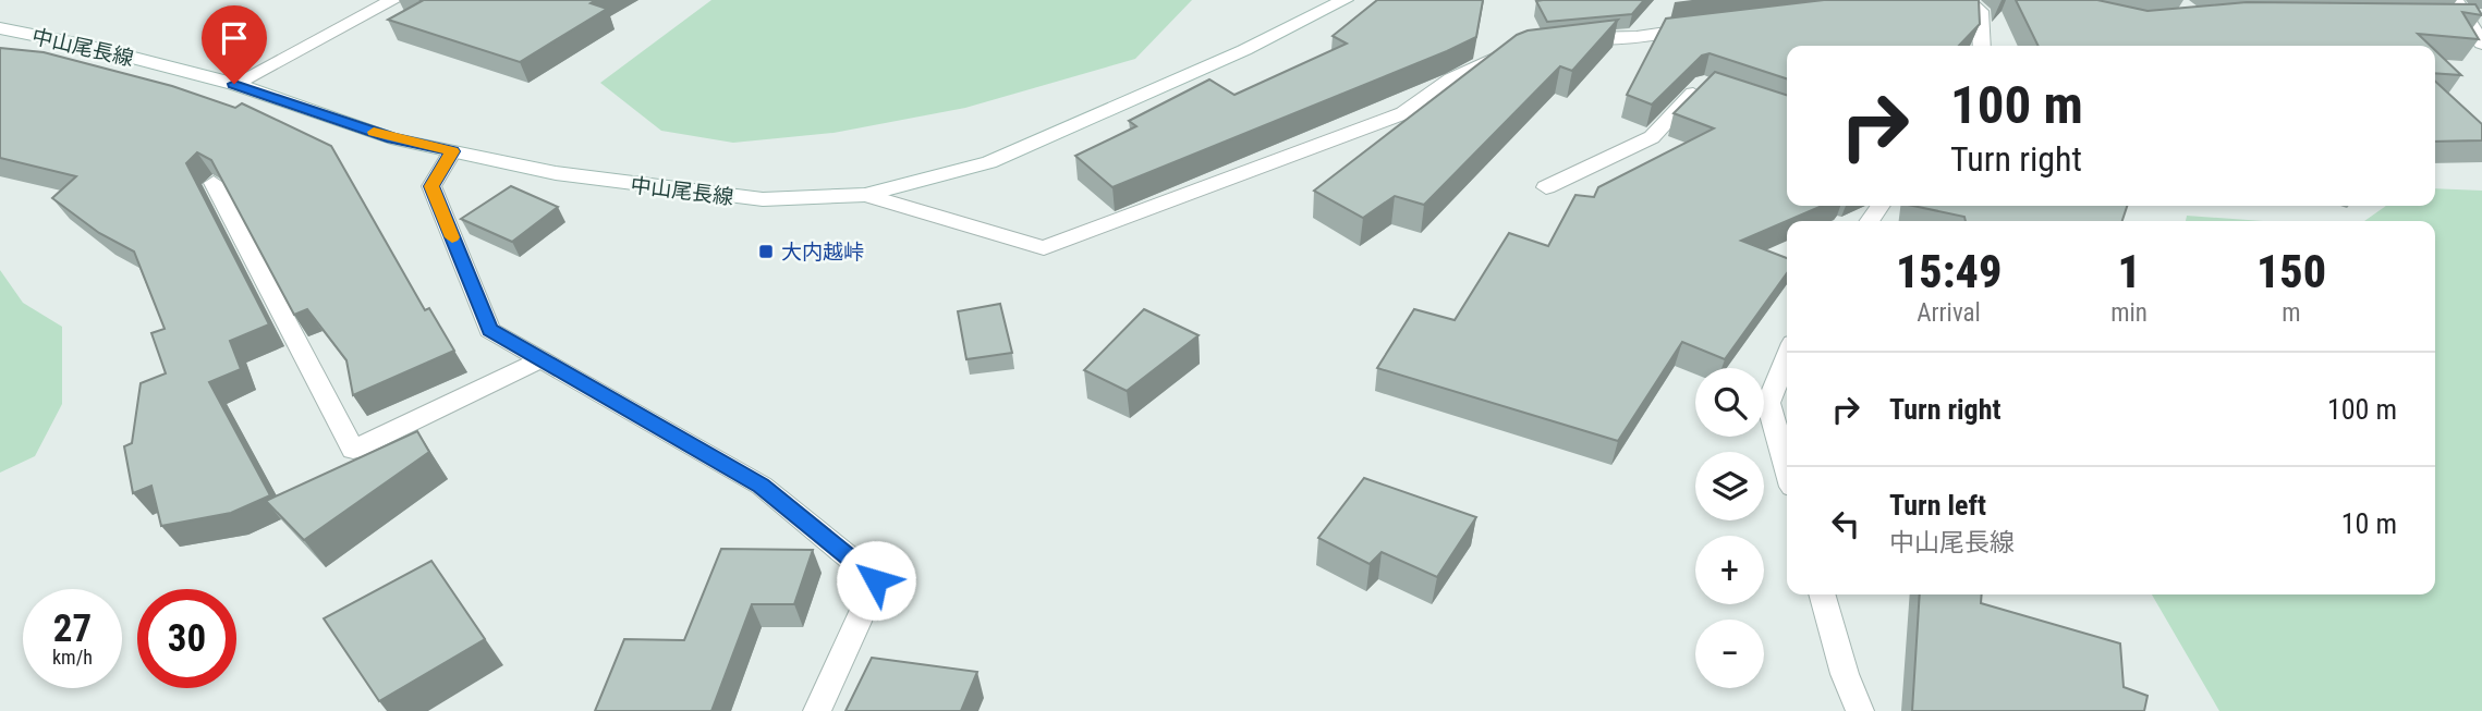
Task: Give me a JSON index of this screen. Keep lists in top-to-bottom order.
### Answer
{
  "streets": {
    "street": ["中山尾長線"]
  },
  "places": {
    "transit": ["大内越峠"]
  },
  "page": {
    "turn": ["100 m", "Turn right"],
    "eta": [
      "15:49",
      "Arrival",
      "1",
      "min",
      "150",
      "m"
    ],
    "list": [
      {
        "name": "Turn right",
        "value": "100 m"
      },
      {
        "name": "Turn left",
        "note": "中山尾長線",
        "value": "10 m"
      }
    ],
    "map_buttons": ["+", "−"],
    "speed": "27 km/h",
    "limit": "30"
  }
}
